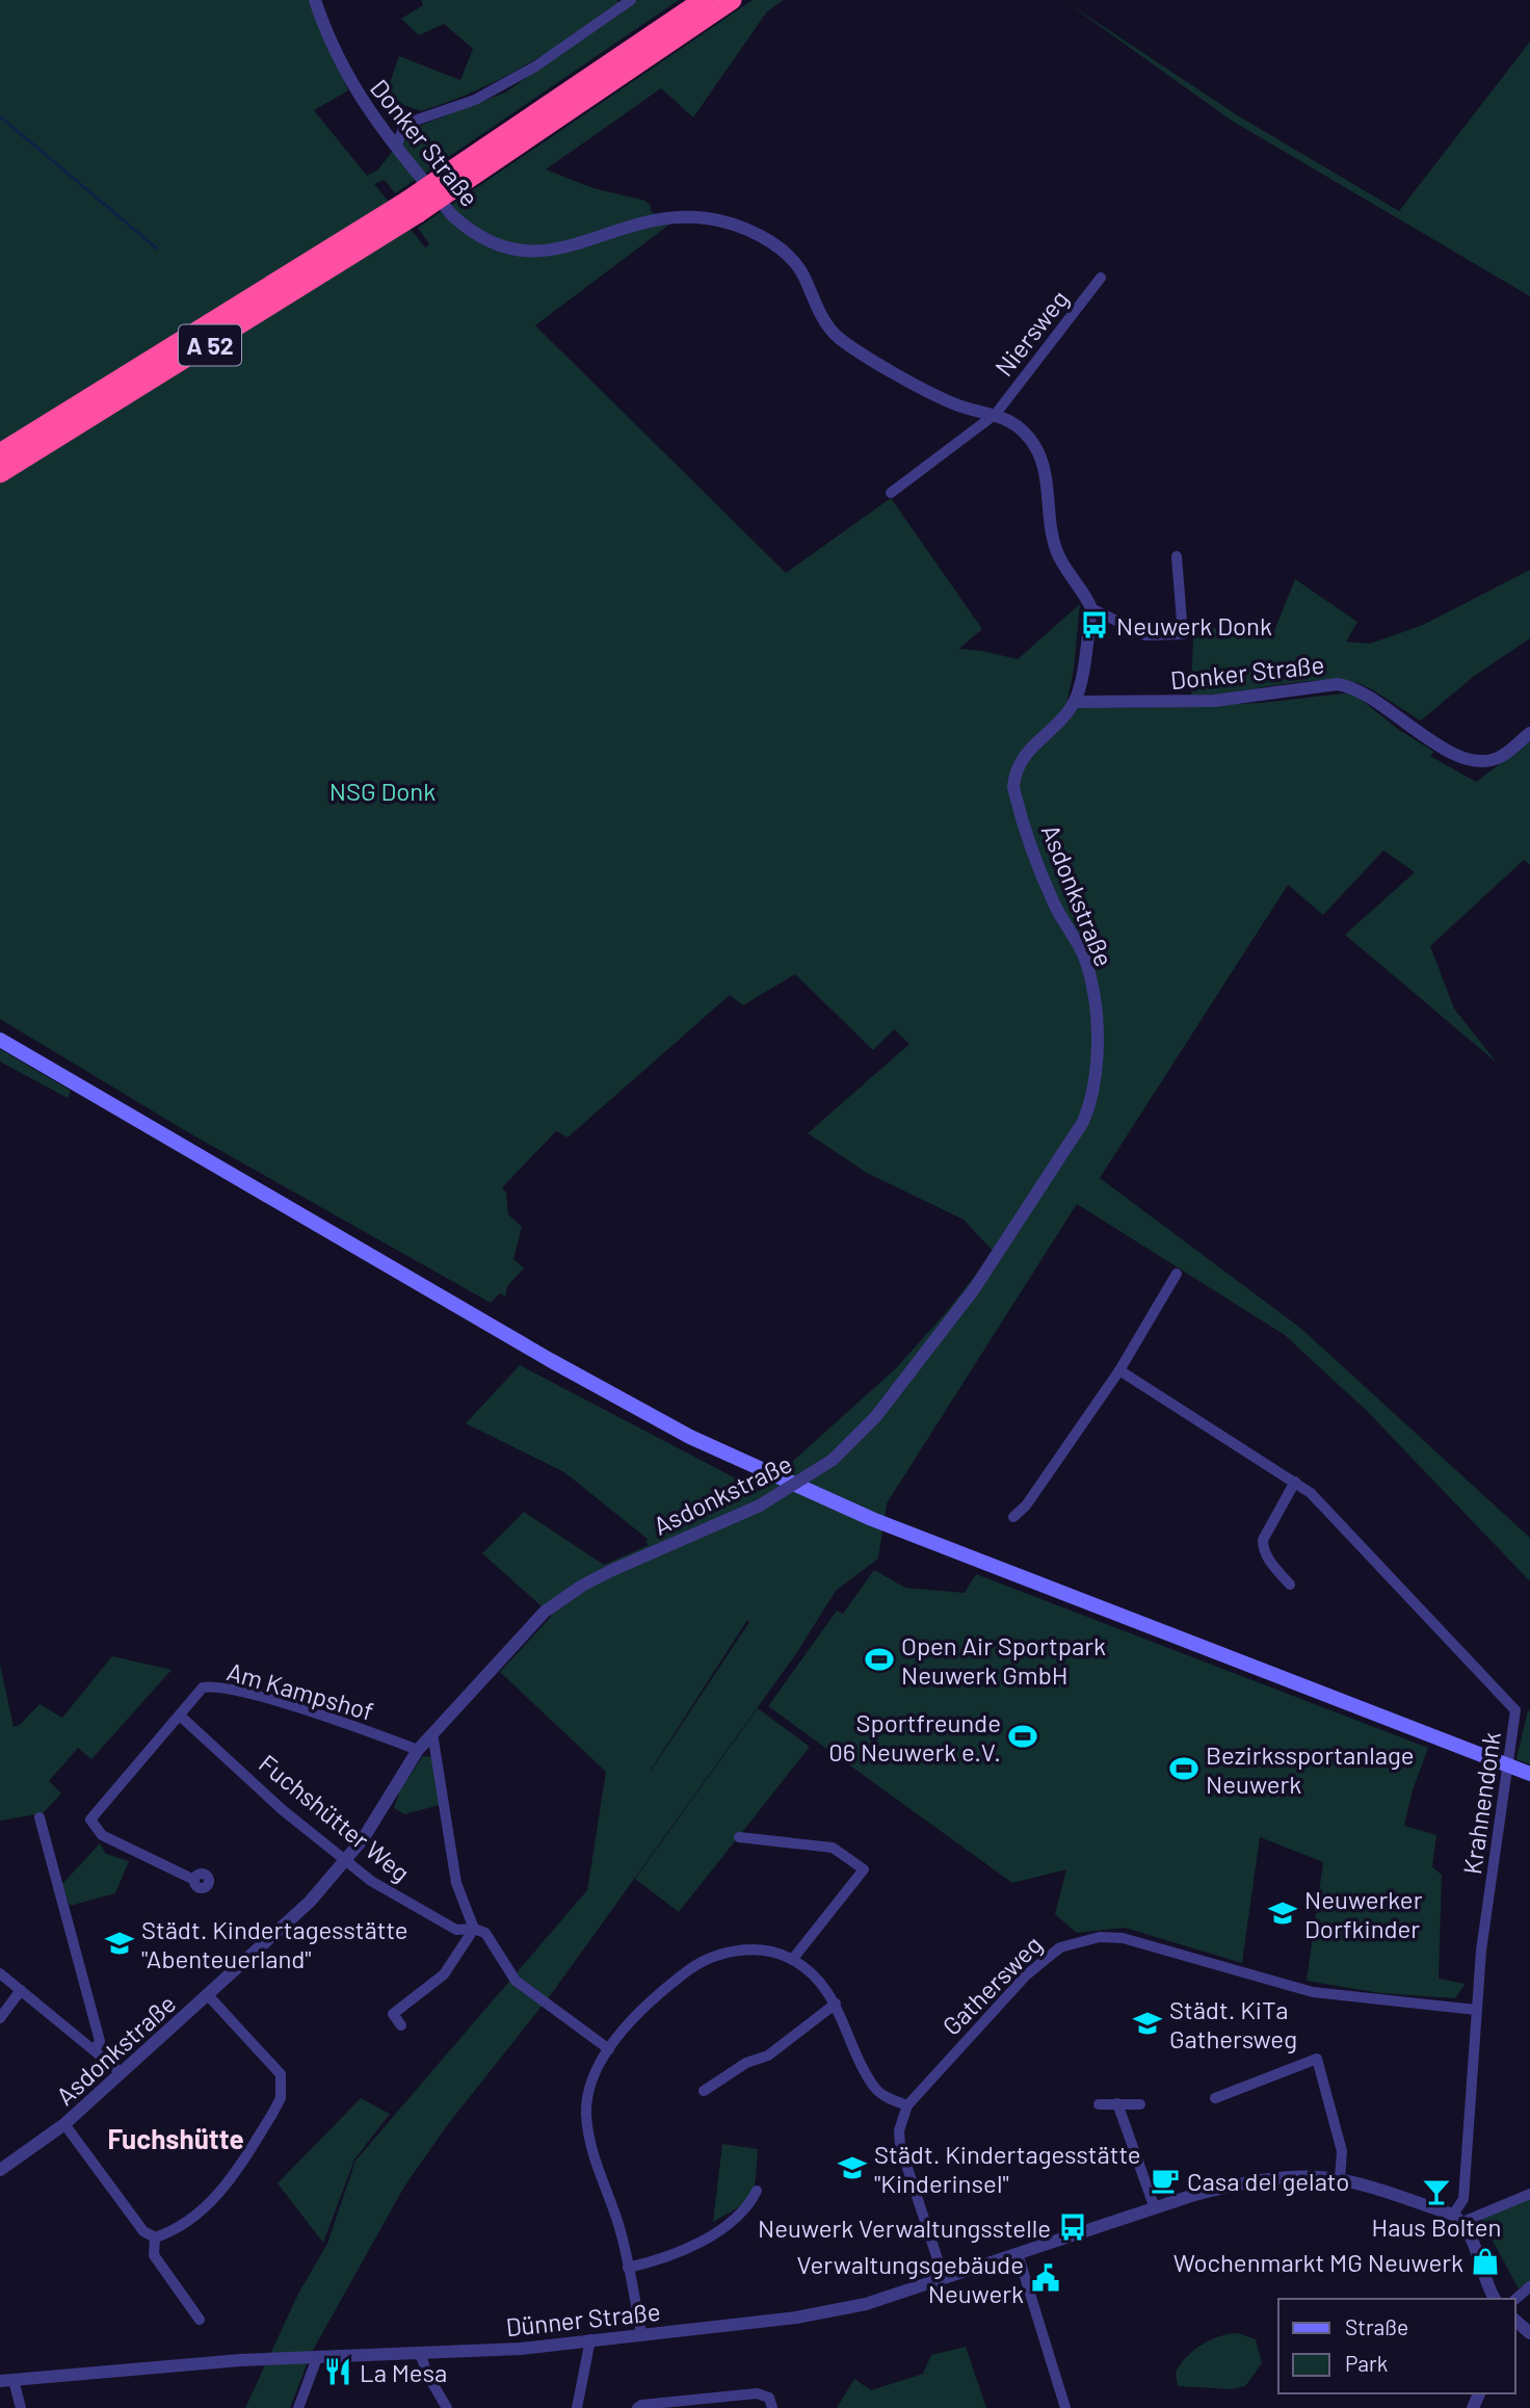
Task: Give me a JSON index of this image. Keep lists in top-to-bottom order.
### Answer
{
  "streets": {
    "highway": ["A 52"],
    "street": [
      "Donker Straße",
      "Niersweg",
      "Asdonkstraße",
      "Am Kampshof",
      "Krahnendonk",
      "Fuchshütter Weg",
      "Gathersweg",
      "Dünner Straße"
    ]
  },
  "crossings": [
    ["Donker Straße", "Niersweg"],
    ["Donker Straße", "Asdonkstraße"],
    ["Asdonkstraße", "Am Kampshof"],
    ["Asdonkstraße", "Fuchshütter Weg"],
    ["Am Kampshof", "Fuchshütter Weg"],
    ["Krahnendonk", "Gathersweg"],
    ["Krahnendonk", "Dünner Straße"]
  ],
  "districts": ["Fuchshütte"],
  "parks": ["NSG Donk"],
  "places": {
    "bus stop": ["Neuwerk Donk", "Neuwerk Verwaltungsstelle"],
    "sports": ["Open Air Sportpark Neuwerk GmbH", "Sportfreunde 06 Neuwerk e.V.", "Bezirkssportanlage Neuwerk"],
    "school or university": [
      "Neuwerker Dorfkinder",
      "Städt. Kindertagesstätte \"Abenteuerland\"",
      "Städt. KiTa Gathersweg",
      "Städt. Kindertagesstätte \"Kinderinsel\""
    ],
    "cafe": ["Casa del gelato"],
    "bar": ["Haus Bolten"],
    "shop": ["Wochenmarkt MG Neuwerk"],
    "public building": ["Verwaltungsgebäude Neuwerk"],
    "restaurant": ["La Mesa"]
  },
  "legend": ["Straße", "Park"]
}
